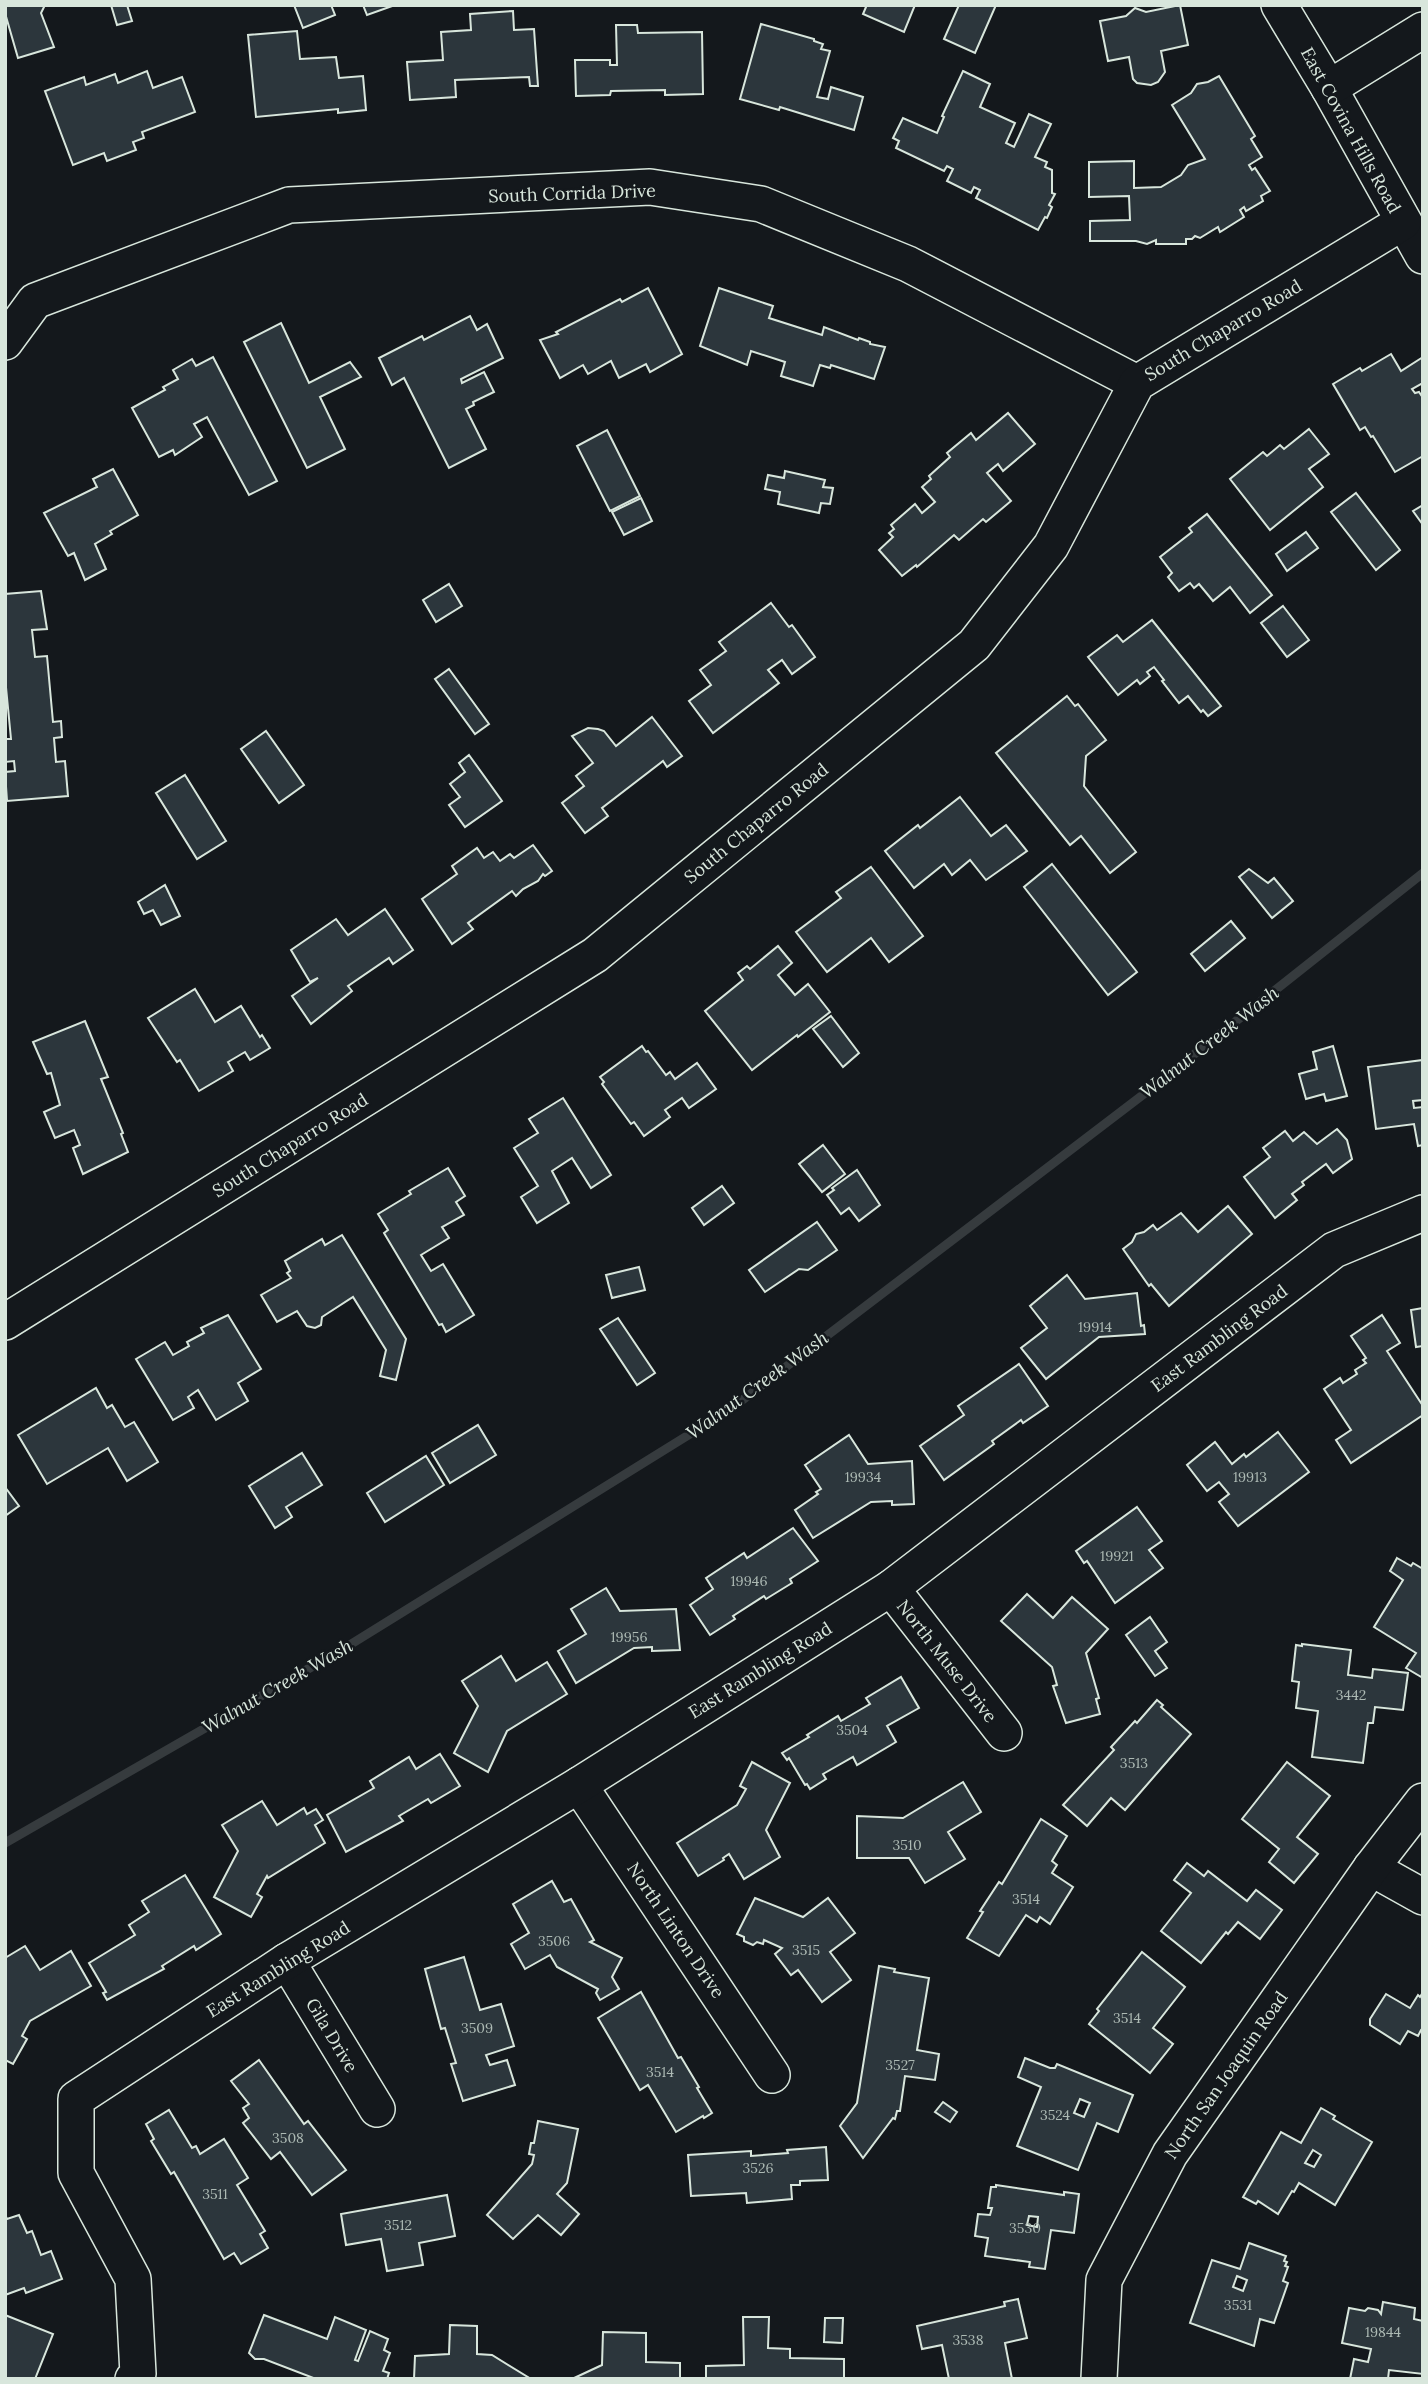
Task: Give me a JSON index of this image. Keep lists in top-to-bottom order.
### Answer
{
  "streets": {
    "street": [
      "East Covina Hills Road",
      "South Corrida Drive",
      "South Chaparro Road",
      "East Rambling Road",
      "North Muse Drive",
      "North Linton Drive",
      "Gila Drive",
      "North San Joaquin Road"
    ]
  },
  "crossings": [
    ["East Covina Hills Road", "South Chaparro Road"],
    ["South Corrida Drive", "South Chaparro Road"],
    ["East Rambling Road", "North Muse Drive"],
    ["East Rambling Road", "North Linton Drive"],
    ["East Rambling Road", "Gila Drive"]
  ],
  "water": ["Walnut Creek Wash"],
  "house_numbers": [
    "19914",
    "19934",
    "19913",
    "19921",
    "19946",
    "19956",
    "3442",
    "3504",
    "3513",
    "3510",
    "3514",
    "3506",
    "3515",
    "3514",
    "3509",
    "3527",
    "3514",
    "3524",
    "3508",
    "3526",
    "3511",
    "3512",
    "3530",
    "3531",
    "19844",
    "3538"
  ]
}
